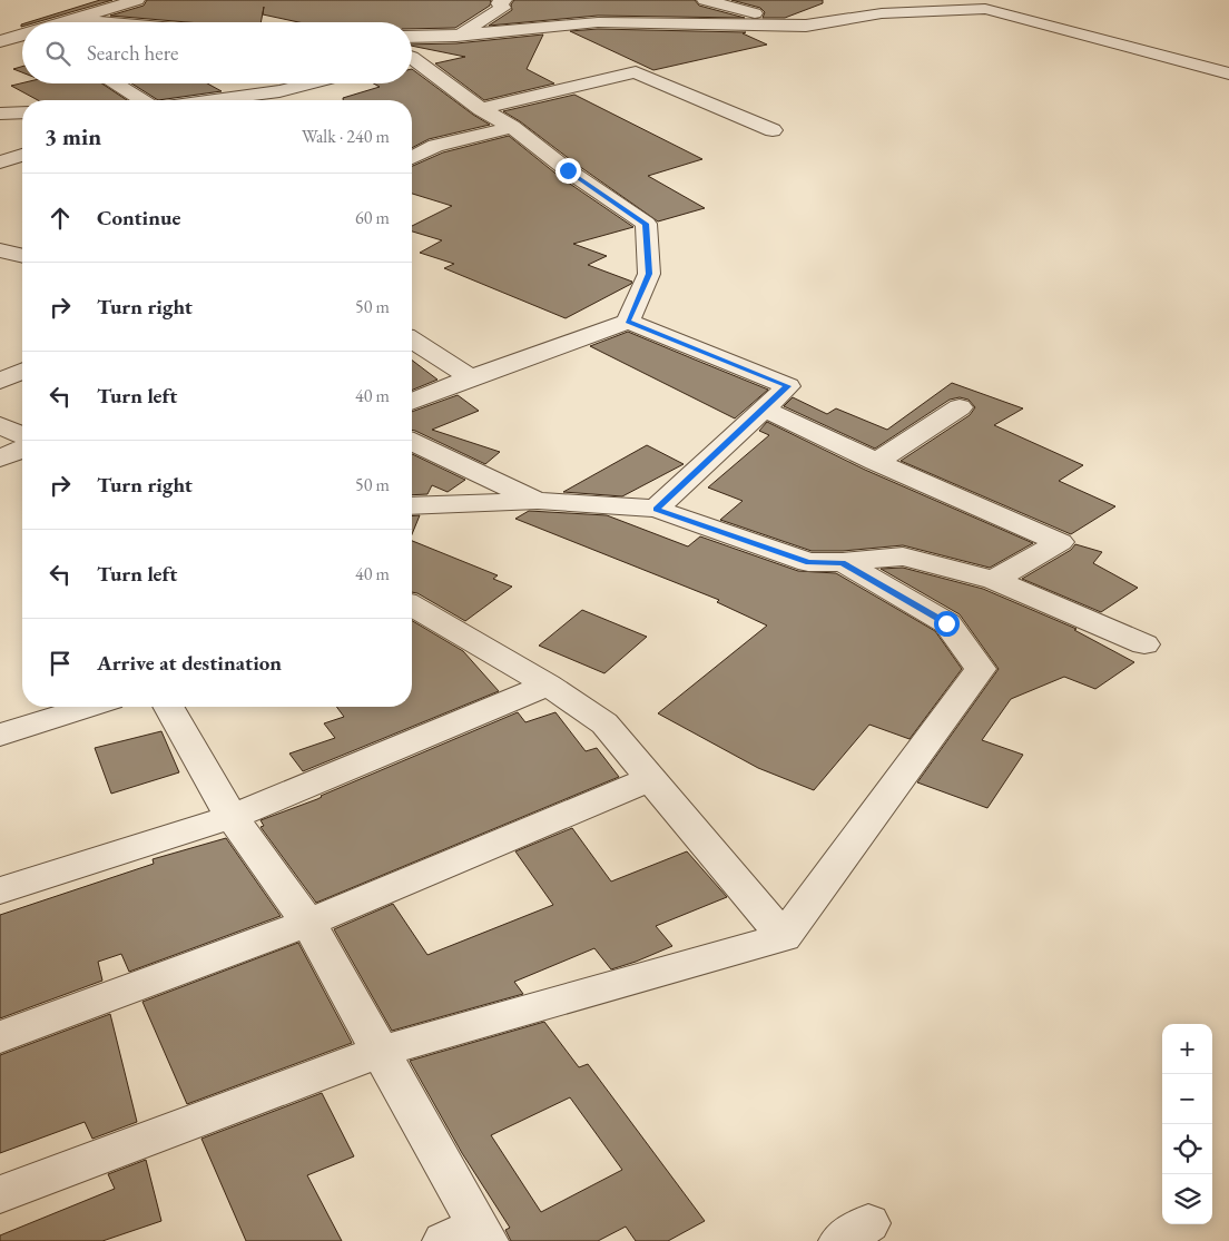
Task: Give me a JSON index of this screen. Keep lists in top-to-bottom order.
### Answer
{
  "page": {
    "search": "Search here",
    "heading": ["3 min", "Walk · 240 m"],
    "list": [
      ["Continue", "60 m"],
      ["Turn right", "50 m"],
      ["Turn left", "40 m"],
      ["Turn right", "50 m"],
      ["Turn left", "40 m"],
      "Arrive at destination"
    ],
    "map_buttons": ["+", "−"]
  }
}
